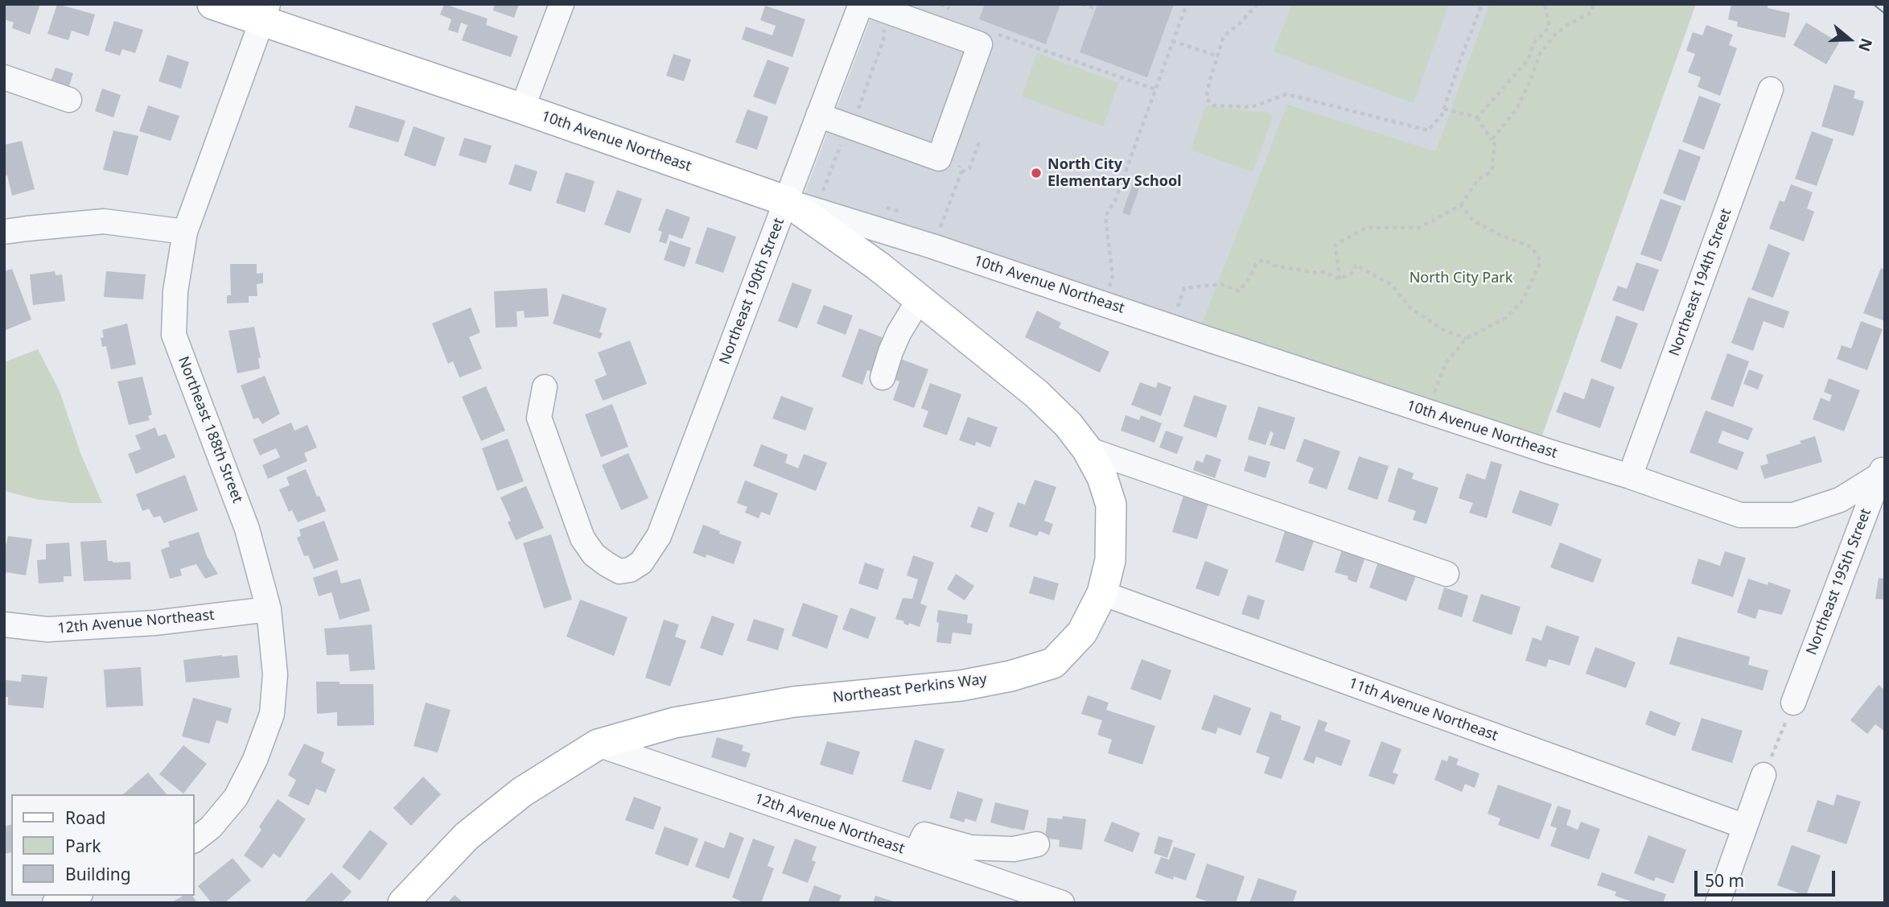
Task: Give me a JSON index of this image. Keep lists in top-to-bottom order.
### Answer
{
  "streets": {
    "main road": ["10th Avenue Northeast", "Northeast Perkins Way"],
    "street": [
      "Northeast 194th Street",
      "Northeast 190th Street",
      "Northeast 188th Street",
      "Northeast 195th Street",
      "12th Avenue Northeast",
      "11th Avenue Northeast"
    ]
  },
  "crossings": [
    ["10th Avenue Northeast", "Northeast 194th Street"],
    ["10th Avenue Northeast", "Northeast 190th Street"],
    ["10th Avenue Northeast", "Northeast 188th Street"],
    ["10th Avenue Northeast", "Northeast 195th Street"],
    ["10th Avenue Northeast", "Northeast Perkins Way"],
    ["Northeast 190th Street", "Northeast Perkins Way"],
    ["Northeast 188th Street", "12th Avenue Northeast"],
    ["12th Avenue Northeast", "Northeast Perkins Way"],
    ["Northeast Perkins Way", "11th Avenue Northeast"]
  ],
  "parks": ["North City Park"],
  "places": ["North City Elementary School"],
  "legend": ["Road", "Park", "Building"],
  "scale_bar": "50 m",
  "north": "right"
}
